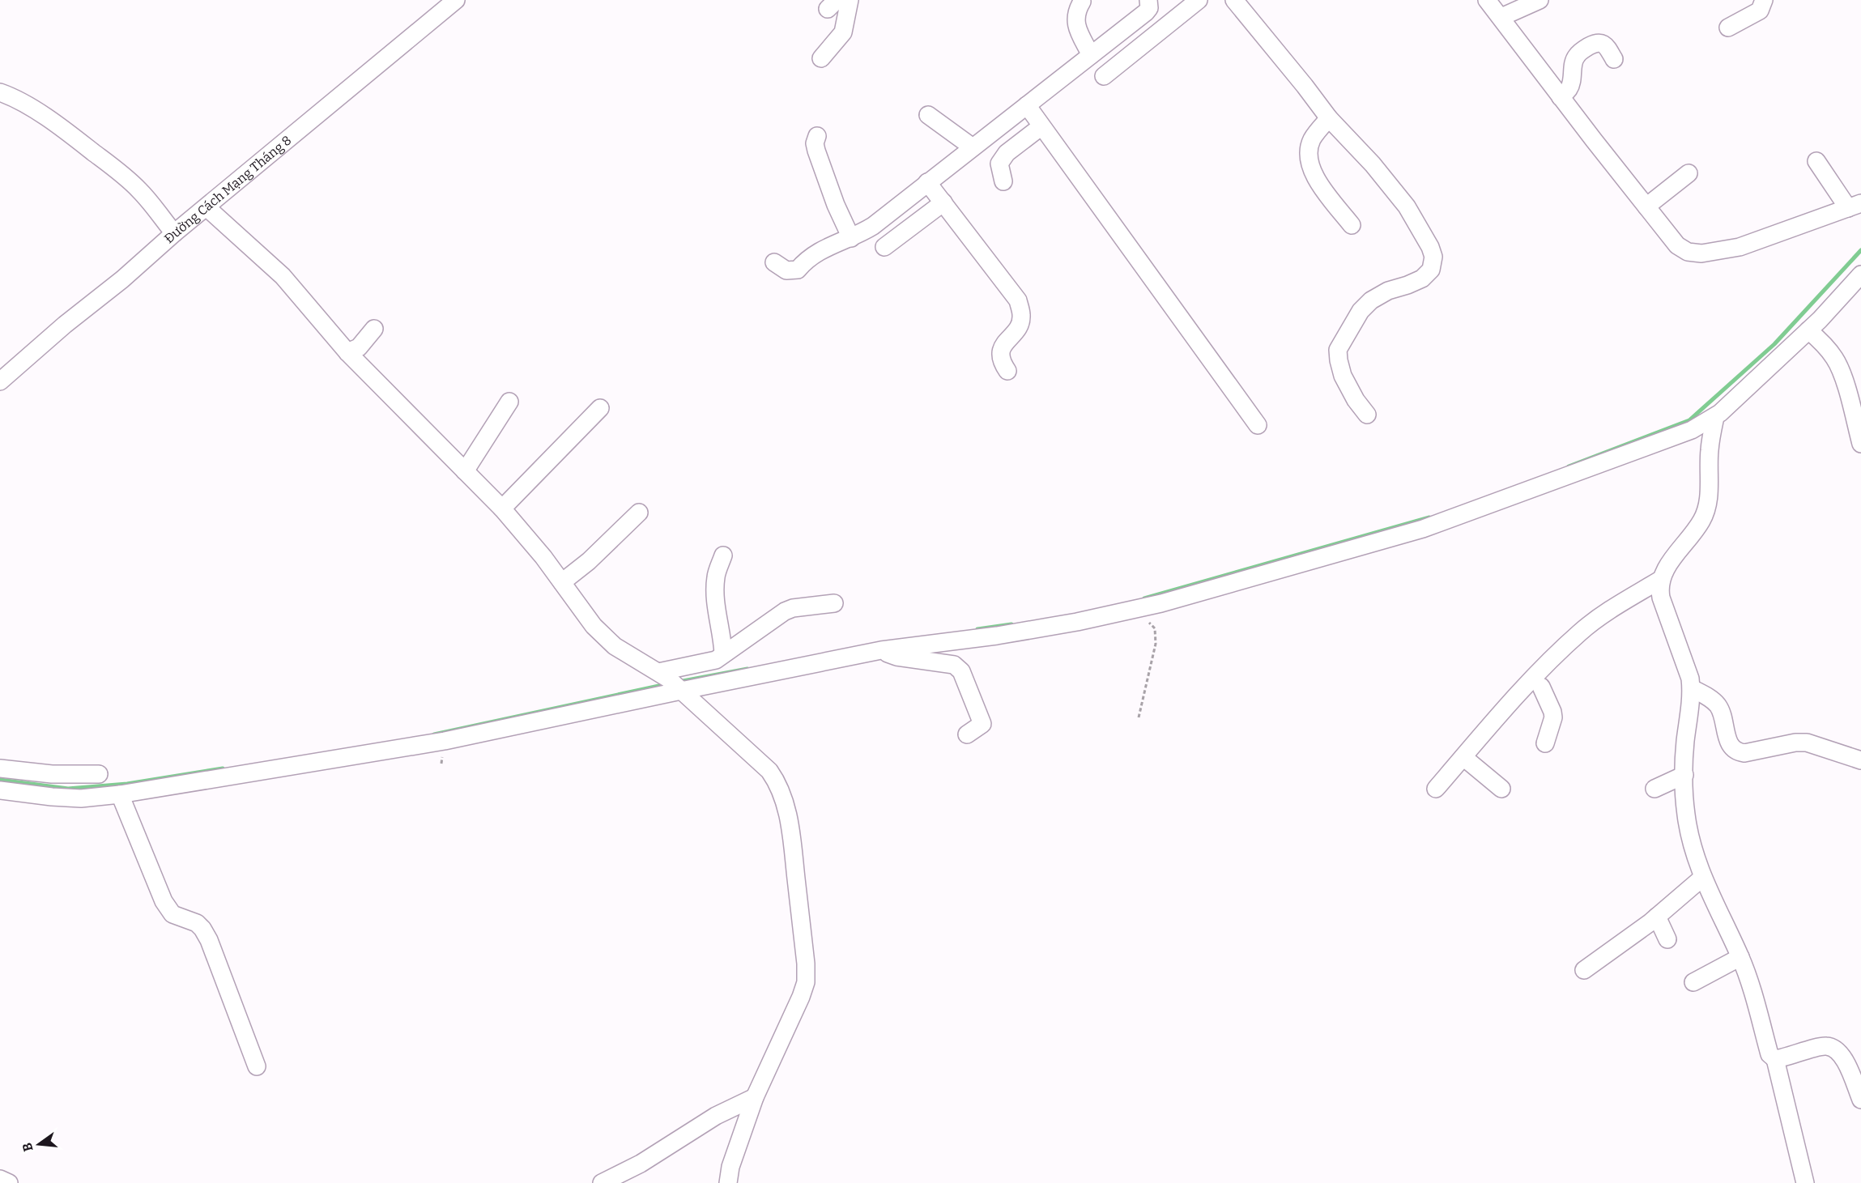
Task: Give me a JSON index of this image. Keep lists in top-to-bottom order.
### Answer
{
  "streets": {
    "street": ["Đường Cách Mạng Tháng 8"]
  },
  "north": "left"
}
